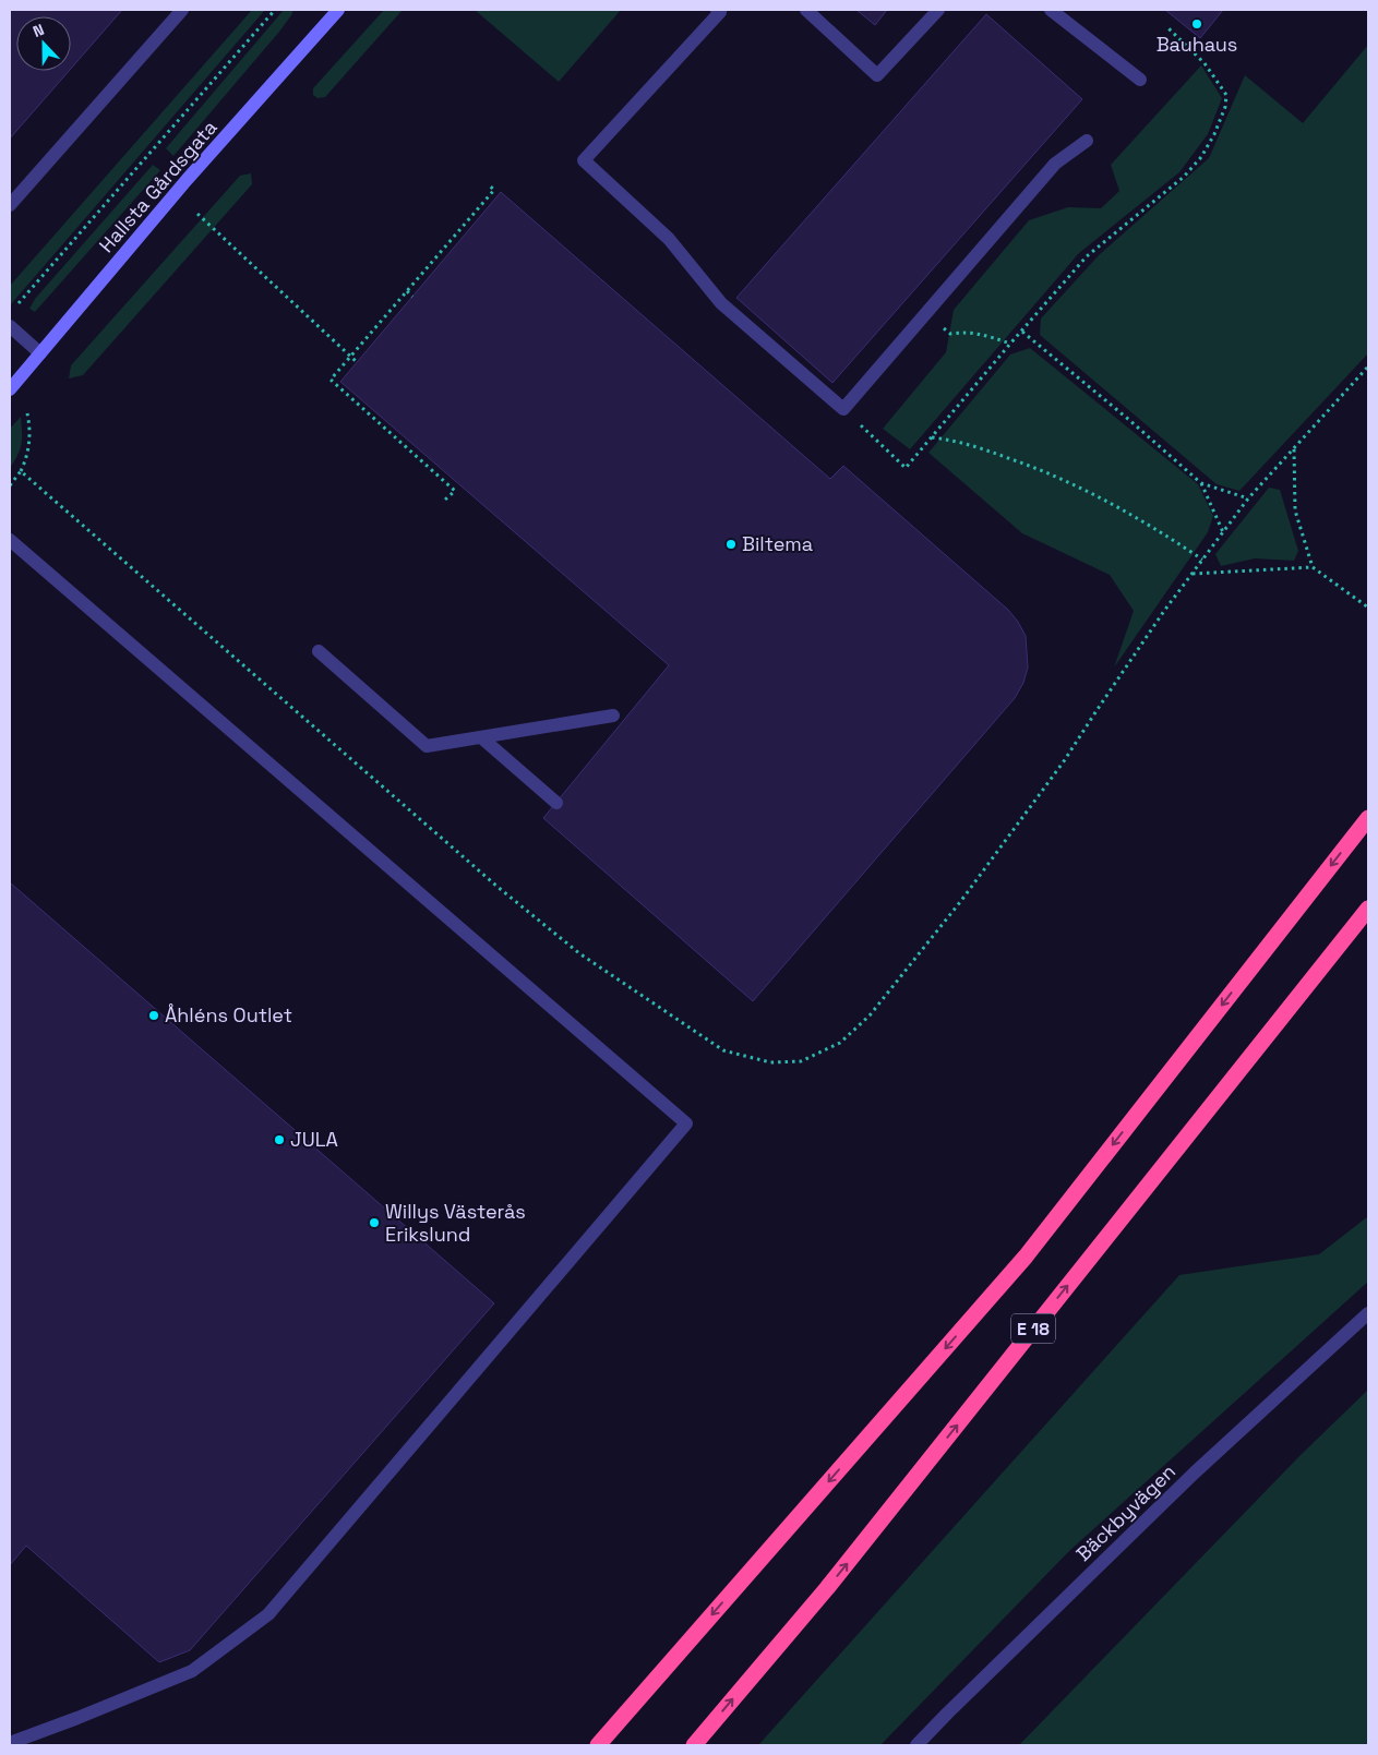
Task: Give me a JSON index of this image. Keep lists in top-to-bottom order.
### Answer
{
  "streets": {
    "highway": ["E 18"],
    "street": ["Hallsta Gårdsgata", "Bäckbyvägen"]
  },
  "places": [
    "Bauhaus",
    "Biltema",
    "Åhléns Outlet",
    "JULA",
    "Willys Västerås Erikslund"
  ],
  "north": "top"
}
